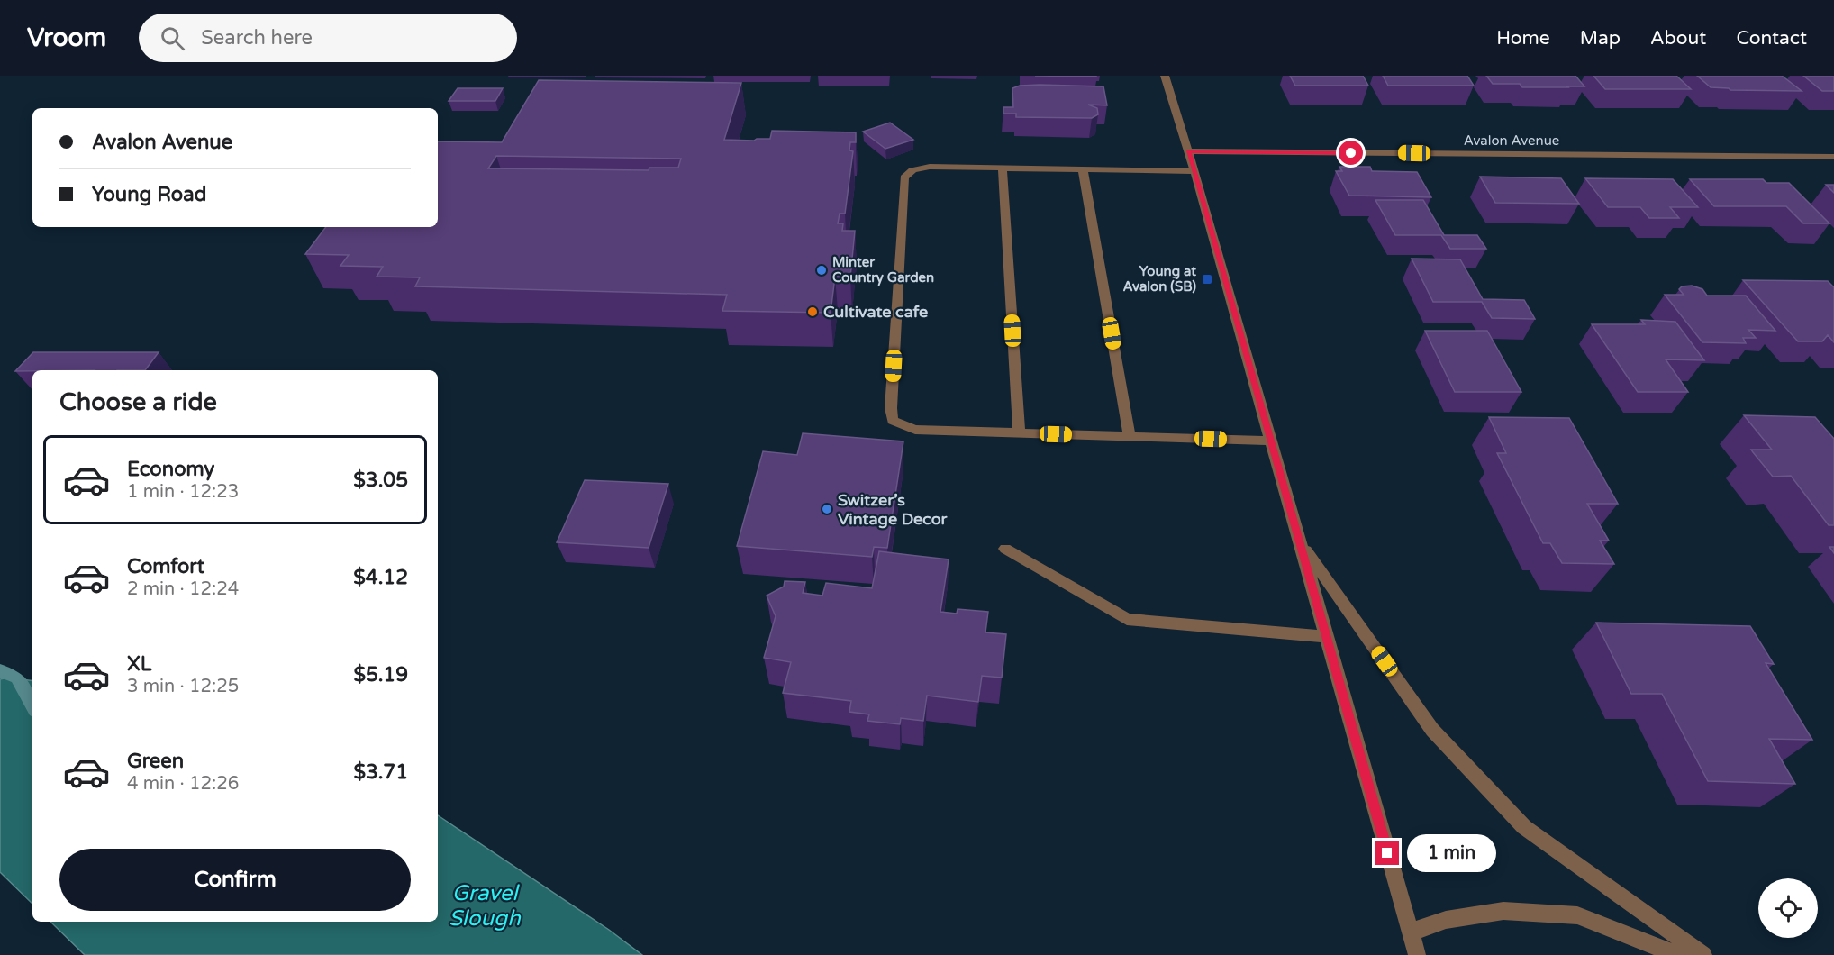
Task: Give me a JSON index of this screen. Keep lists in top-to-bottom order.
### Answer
{
  "streets": {
    "street": ["Avalon Avenue"]
  },
  "water": ["Gravel Slough"],
  "places": {
    "other": ["Minter Country Garden", "Cultivate cafe", "Switzer’s Vintage Decor"],
    "transit": ["Young at Avalon (SB)"]
  },
  "page": {
    "header": "Vroom",
    "search": "Search here",
    "nav": [
      "Home",
      "Map",
      "About",
      "Contact"
    ],
    "banner": ["Avalon Avenue", "Young Road"],
    "heading": "Choose a ride",
    "list": [
      {
        "name": "Economy",
        "note": "1 min · 12:23",
        "value": "$3.05"
      },
      {
        "name": "Comfort",
        "note": "2 min · 12:24",
        "value": "$4.12"
      },
      {
        "name": "XL",
        "note": "3 min · 12:25",
        "value": "$5.19"
      },
      {
        "name": "Green",
        "note": "4 min · 12:26",
        "value": "$3.71"
      }
    ],
    "bubble": "1 min",
    "buttons": "Confirm"
  }
}
